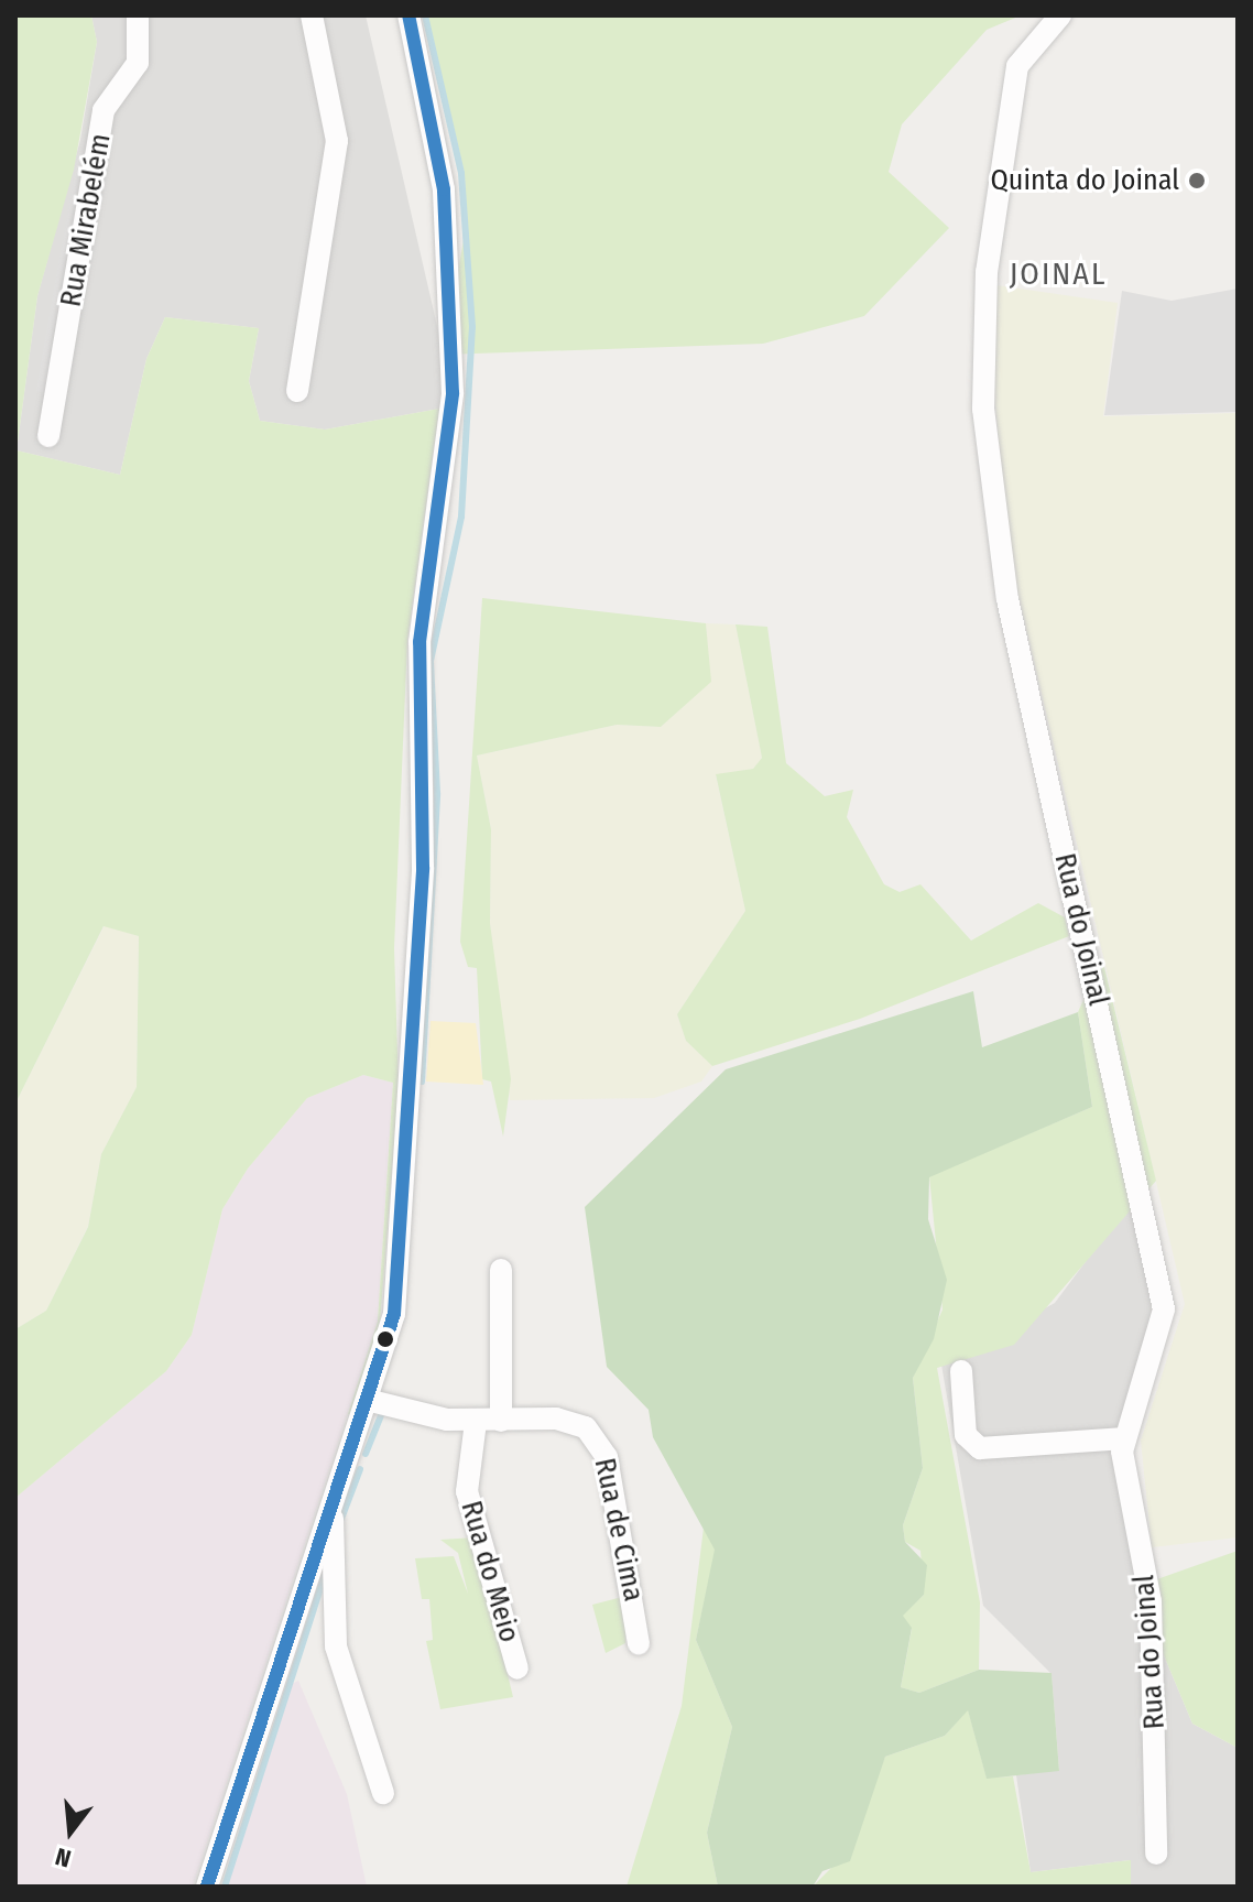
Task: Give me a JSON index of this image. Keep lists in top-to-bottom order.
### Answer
{
  "streets": {
    "street": [
      "Rua Mirabelém",
      "Rua do Joinal",
      "Rua de Cima",
      "Rua do Meio"
    ]
  },
  "crossings": [
    ["Rua de Cima", "Rua do Meio"]
  ],
  "districts": ["JOINAL"],
  "places": ["Quinta do Joinal"],
  "north": "bottom"
}
